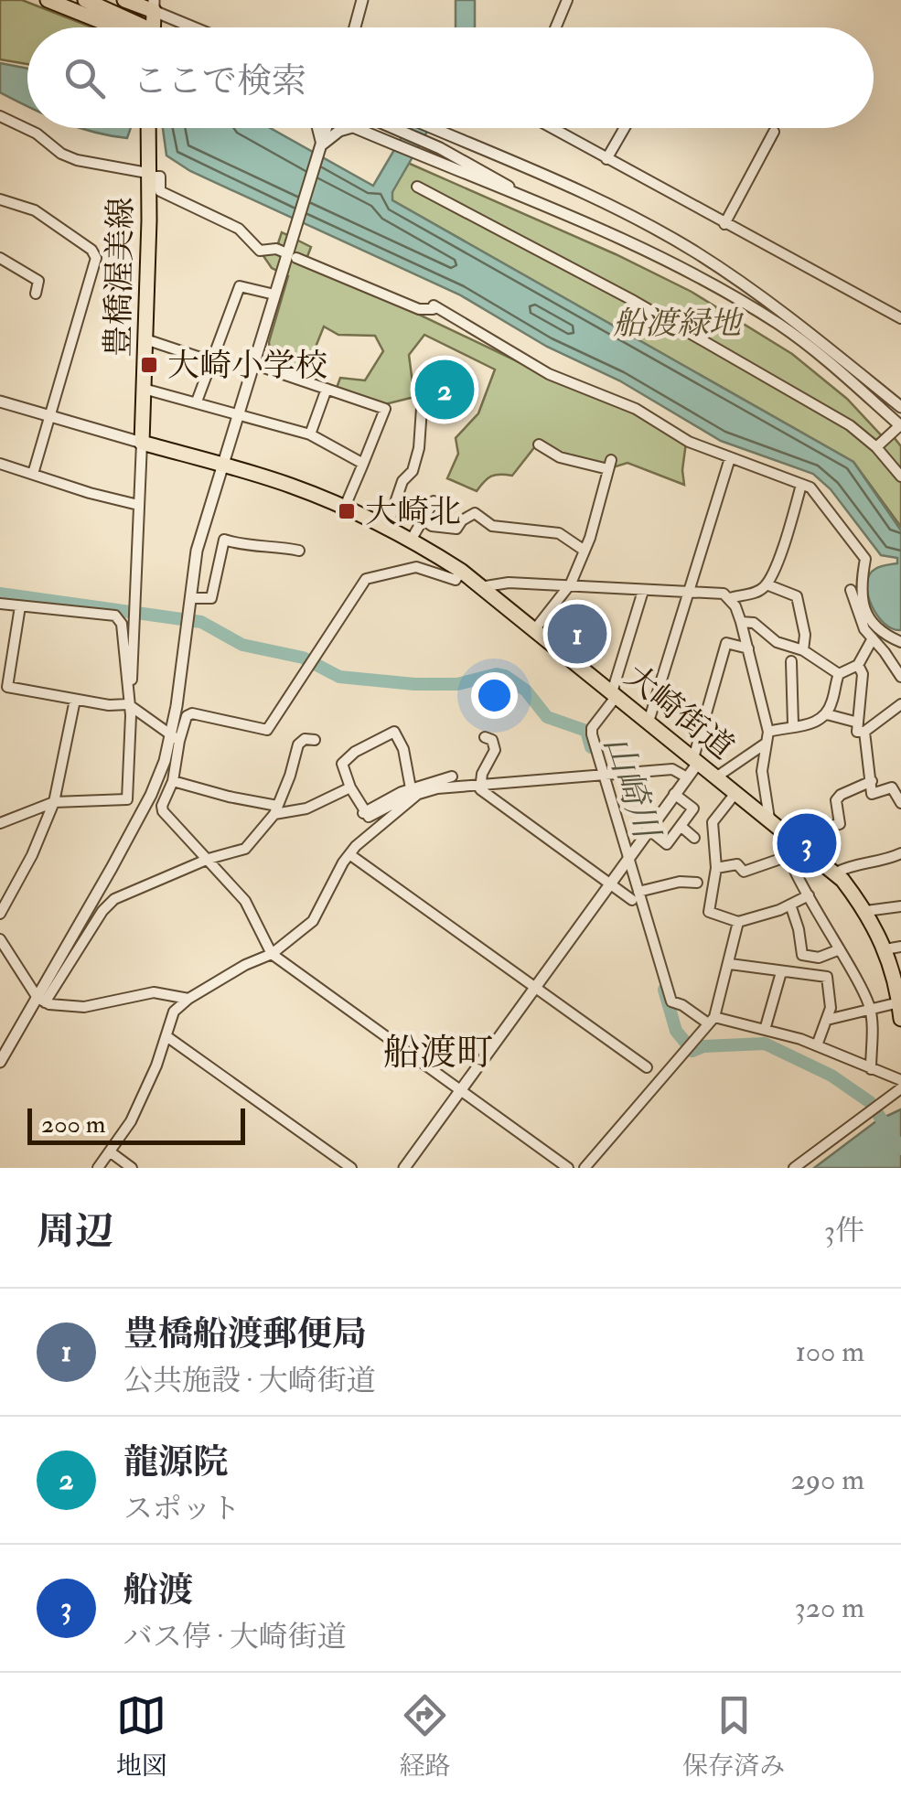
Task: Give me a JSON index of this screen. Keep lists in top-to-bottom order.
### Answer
{
  "streets": {
    "main road": ["豊橋渥美線", "大崎街道"]
  },
  "crossings": [
    ["豊橋渥美線", "大崎街道"]
  ],
  "districts": ["船渡町"],
  "water": ["山崎川"],
  "parks": ["船渡緑地"],
  "places": {
    "transit": ["大崎小学校", "大崎北"]
  },
  "scale_bar": "200 m",
  "page": {
    "search": "ここで検索",
    "pins": ["2", "1", "3"],
    "scale": "200 m",
    "heading": ["周辺", "3件"],
    "list": [
      {
        "mark": "1",
        "name": "豊橋船渡郵便局",
        "note": "公共施設 · 大崎街道",
        "value": "100 m"
      },
      {
        "mark": "2",
        "name": "龍源院",
        "note": "スポット",
        "value": "290 m"
      },
      {
        "mark": "3",
        "name": "船渡",
        "note": "バス停 · 大崎街道",
        "value": "320 m"
      }
    ],
    "nav": ["地図", "経路", "保存済み"]
  }
}
